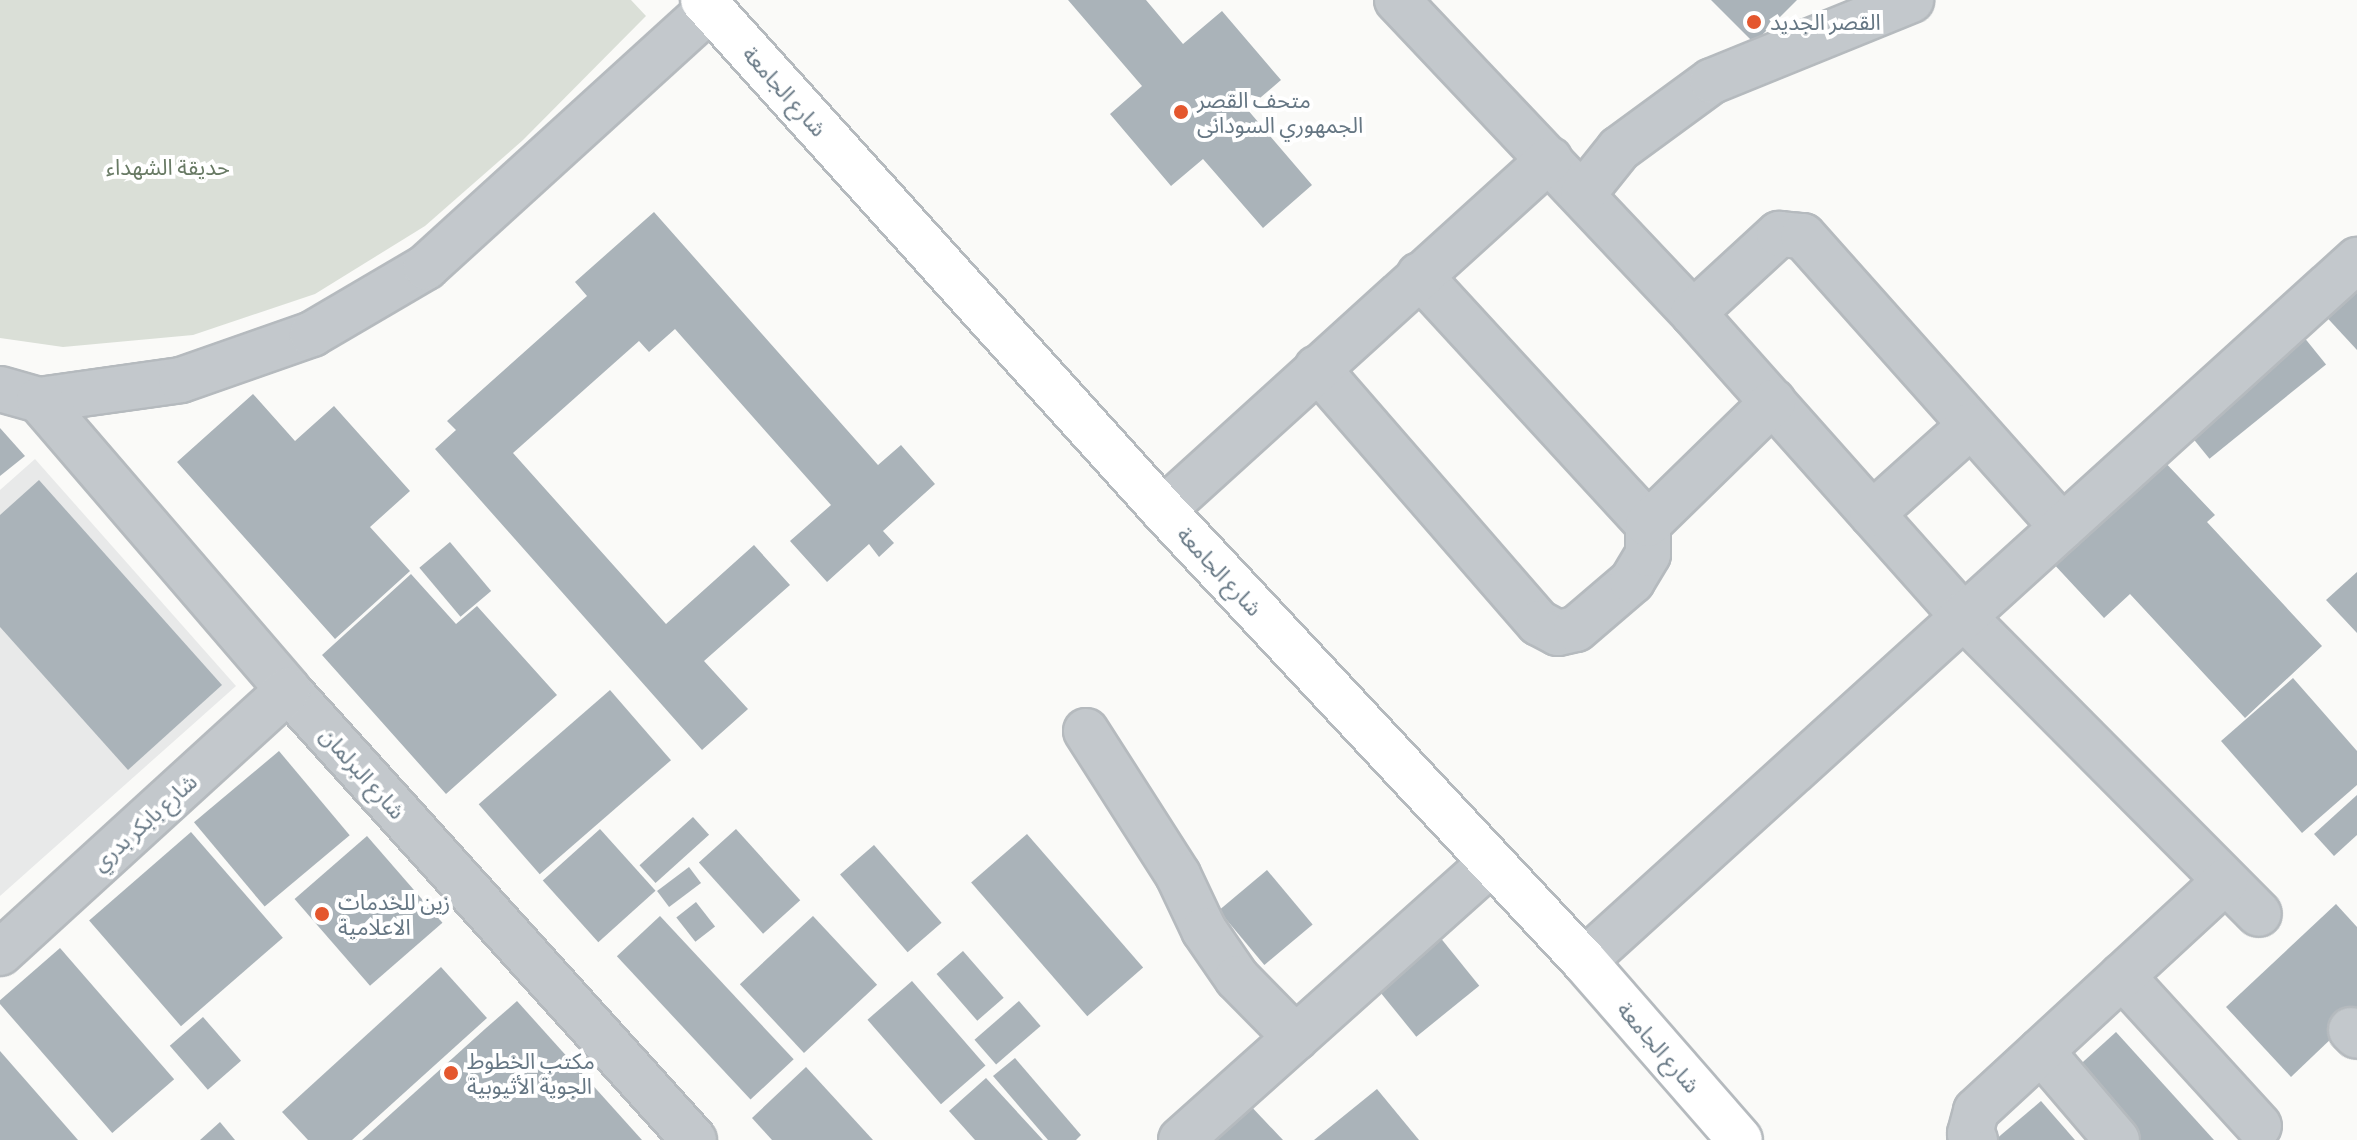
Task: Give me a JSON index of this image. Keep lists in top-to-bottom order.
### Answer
{
  "streets": {
    "main road": ["شارع الجامعة"],
    "street": ["شارع البرلمان", "شارع بابكر بدري"]
  },
  "crossings": [
    ["شارع البرلمان", "شارع بابكر بدري"]
  ],
  "parks": ["حديقة الشهداء"],
  "places": [
    "القصر الجديد",
    "متحف القصر الجمهوري السودانى",
    "زين للخدمات الاعلامية",
    "مكتب الخطوط الجوية الأثيوبية"
  ]
}
